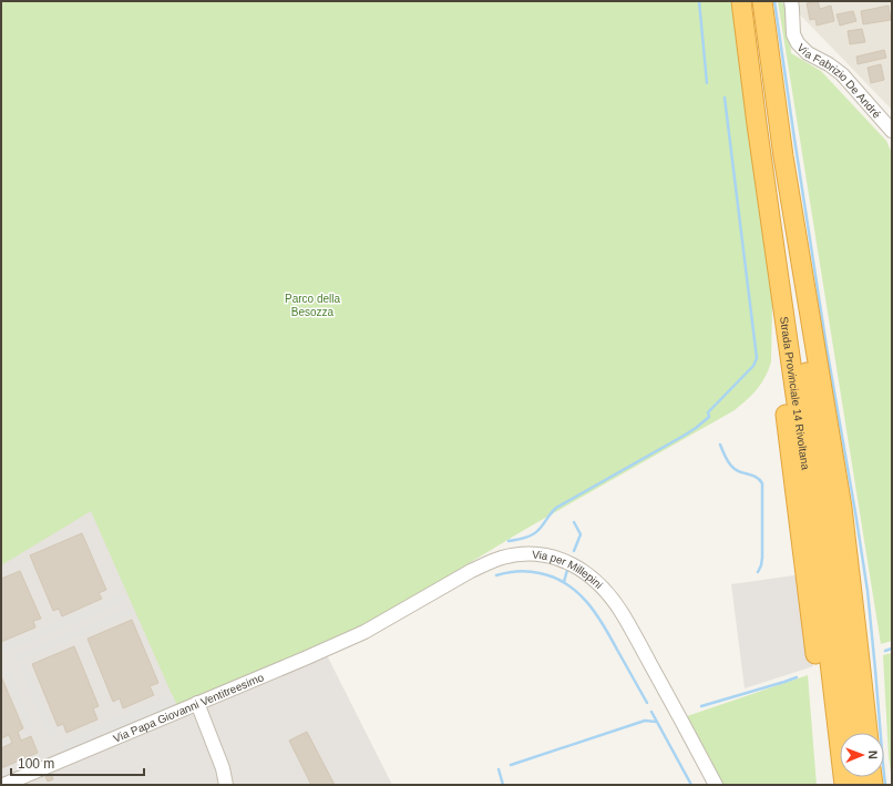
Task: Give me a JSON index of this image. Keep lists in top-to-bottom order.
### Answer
{
  "streets": {
    "highway": ["Strada Provinciale 14 Rivoltana"],
    "street": ["Via Fabrizio De André", "Via per Millepini", "Via Papa Giovanni Ventitreesimo"]
  },
  "crossings": [
    ["Via per Millepini", "Via Papa Giovanni Ventitreesimo"]
  ],
  "parks": ["Parco della Besozza"],
  "scale_bar": "100 m",
  "north": "right"
}
